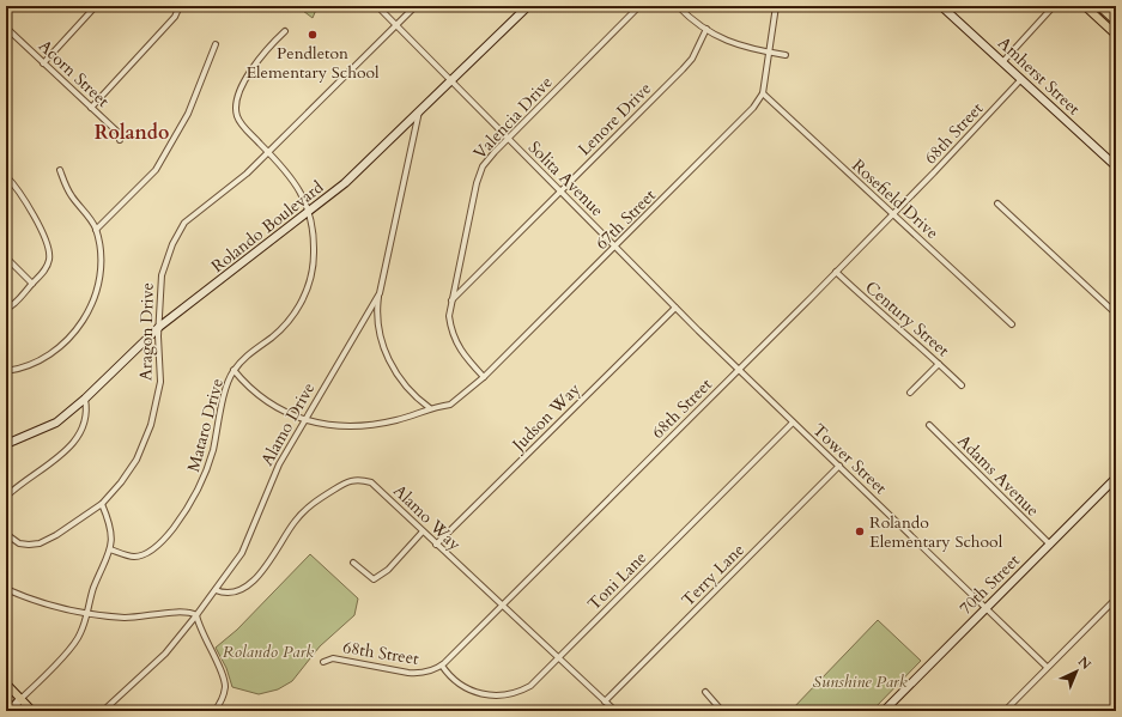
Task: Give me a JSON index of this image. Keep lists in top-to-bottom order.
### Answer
{
  "streets": {
    "street": [
      "Acorn Street",
      "Amherst Street",
      "Valencia Drive",
      "Lenore Drive",
      "68th Street",
      "Solita Avenue",
      "Rosefield Drive",
      "67th Street",
      "Rolando Boulevard",
      "Century Street",
      "Aragon Drive",
      "Judson Way",
      "Alamo Drive",
      "Mataro Drive",
      "Tower Street",
      "Adams Avenue",
      "Alamo Way",
      "Terry Lane",
      "Toni Lane",
      "70th Street"
    ]
  },
  "crossings": [
    ["Amherst Street", "68th Street"],
    ["Valencia Drive", "Lenore Drive"],
    ["Valencia Drive", "Solita Avenue"],
    ["Valencia Drive", "67th Street"],
    ["Lenore Drive", "Solita Avenue"],
    ["68th Street", "Solita Avenue"],
    ["68th Street", "Rosefield Drive"],
    ["68th Street", "Century Street"],
    ["68th Street", "Tower Street"],
    ["68th Street", "Alamo Way"],
    ["68th Street", "Toni Lane"],
    ["Solita Avenue", "67th Street"],
    ["Solita Avenue", "Rolando Boulevard"],
    ["Solita Avenue", "Aragon Drive"],
    ["Solita Avenue", "Judson Way"],
    ["Solita Avenue", "Tower Street"],
    ["Rosefield Drive", "67th Street"],
    ["67th Street", "Alamo Drive"],
    ["67th Street", "Mataro Drive"],
    ["Rolando Boulevard", "Aragon Drive"],
    ["Rolando Boulevard", "Alamo Drive"],
    ["Rolando Boulevard", "Mataro Drive"],
    ["Aragon Drive", "Mataro Drive"],
    ["Judson Way", "Alamo Way"],
    ["Alamo Drive", "Alamo Way"],
    ["Tower Street", "Terry Lane"],
    ["Tower Street", "Toni Lane"],
    ["Tower Street", "70th Street"],
    ["Adams Avenue", "70th Street"],
    ["Alamo Way", "Terry Lane"],
    ["Alamo Way", "Toni Lane"]
  ],
  "districts": ["Rolando"],
  "parks": ["Rolando Park", "Sunshine Park"],
  "places": ["Pendleton Elementary School", "Rolando Elementary School"],
  "north": "top right"
}
